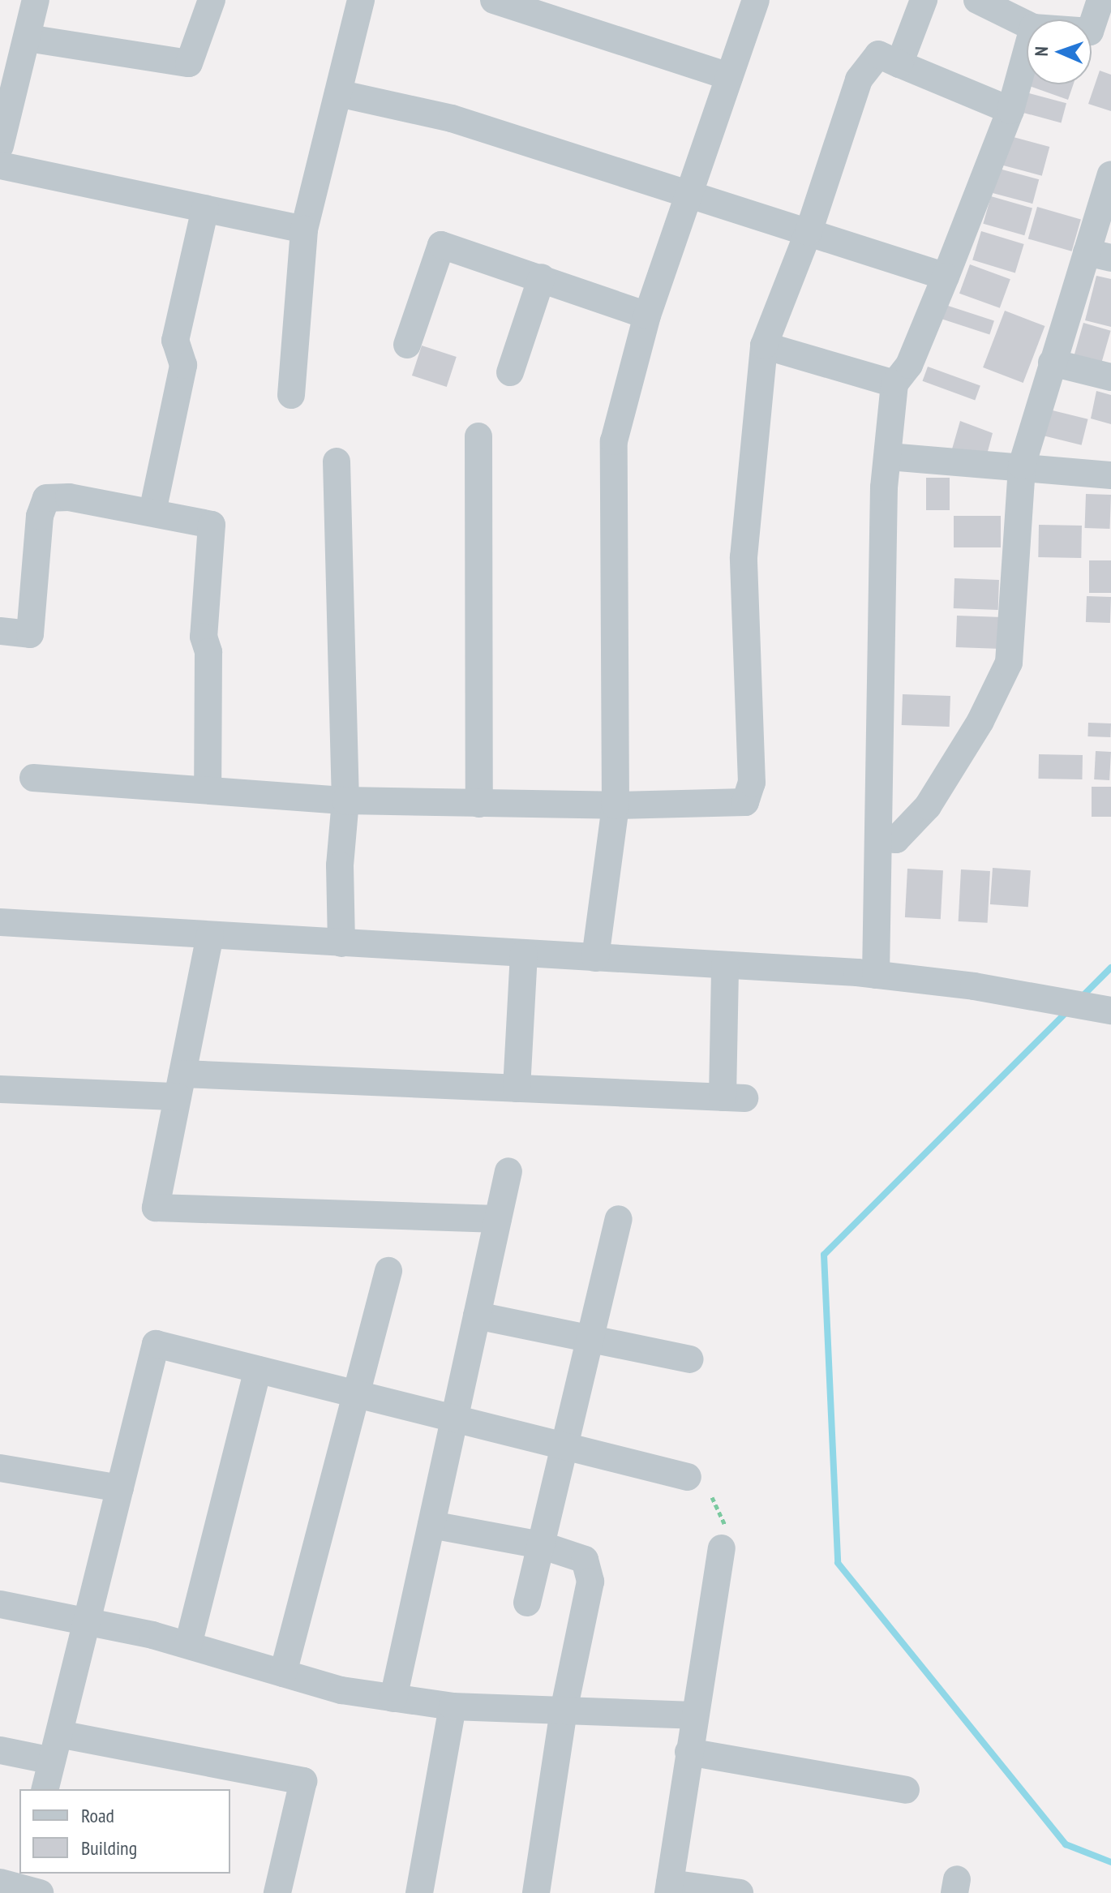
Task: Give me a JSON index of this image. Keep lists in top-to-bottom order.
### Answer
{
  "legend": ["Road", "Building"],
  "north": "left"
}
